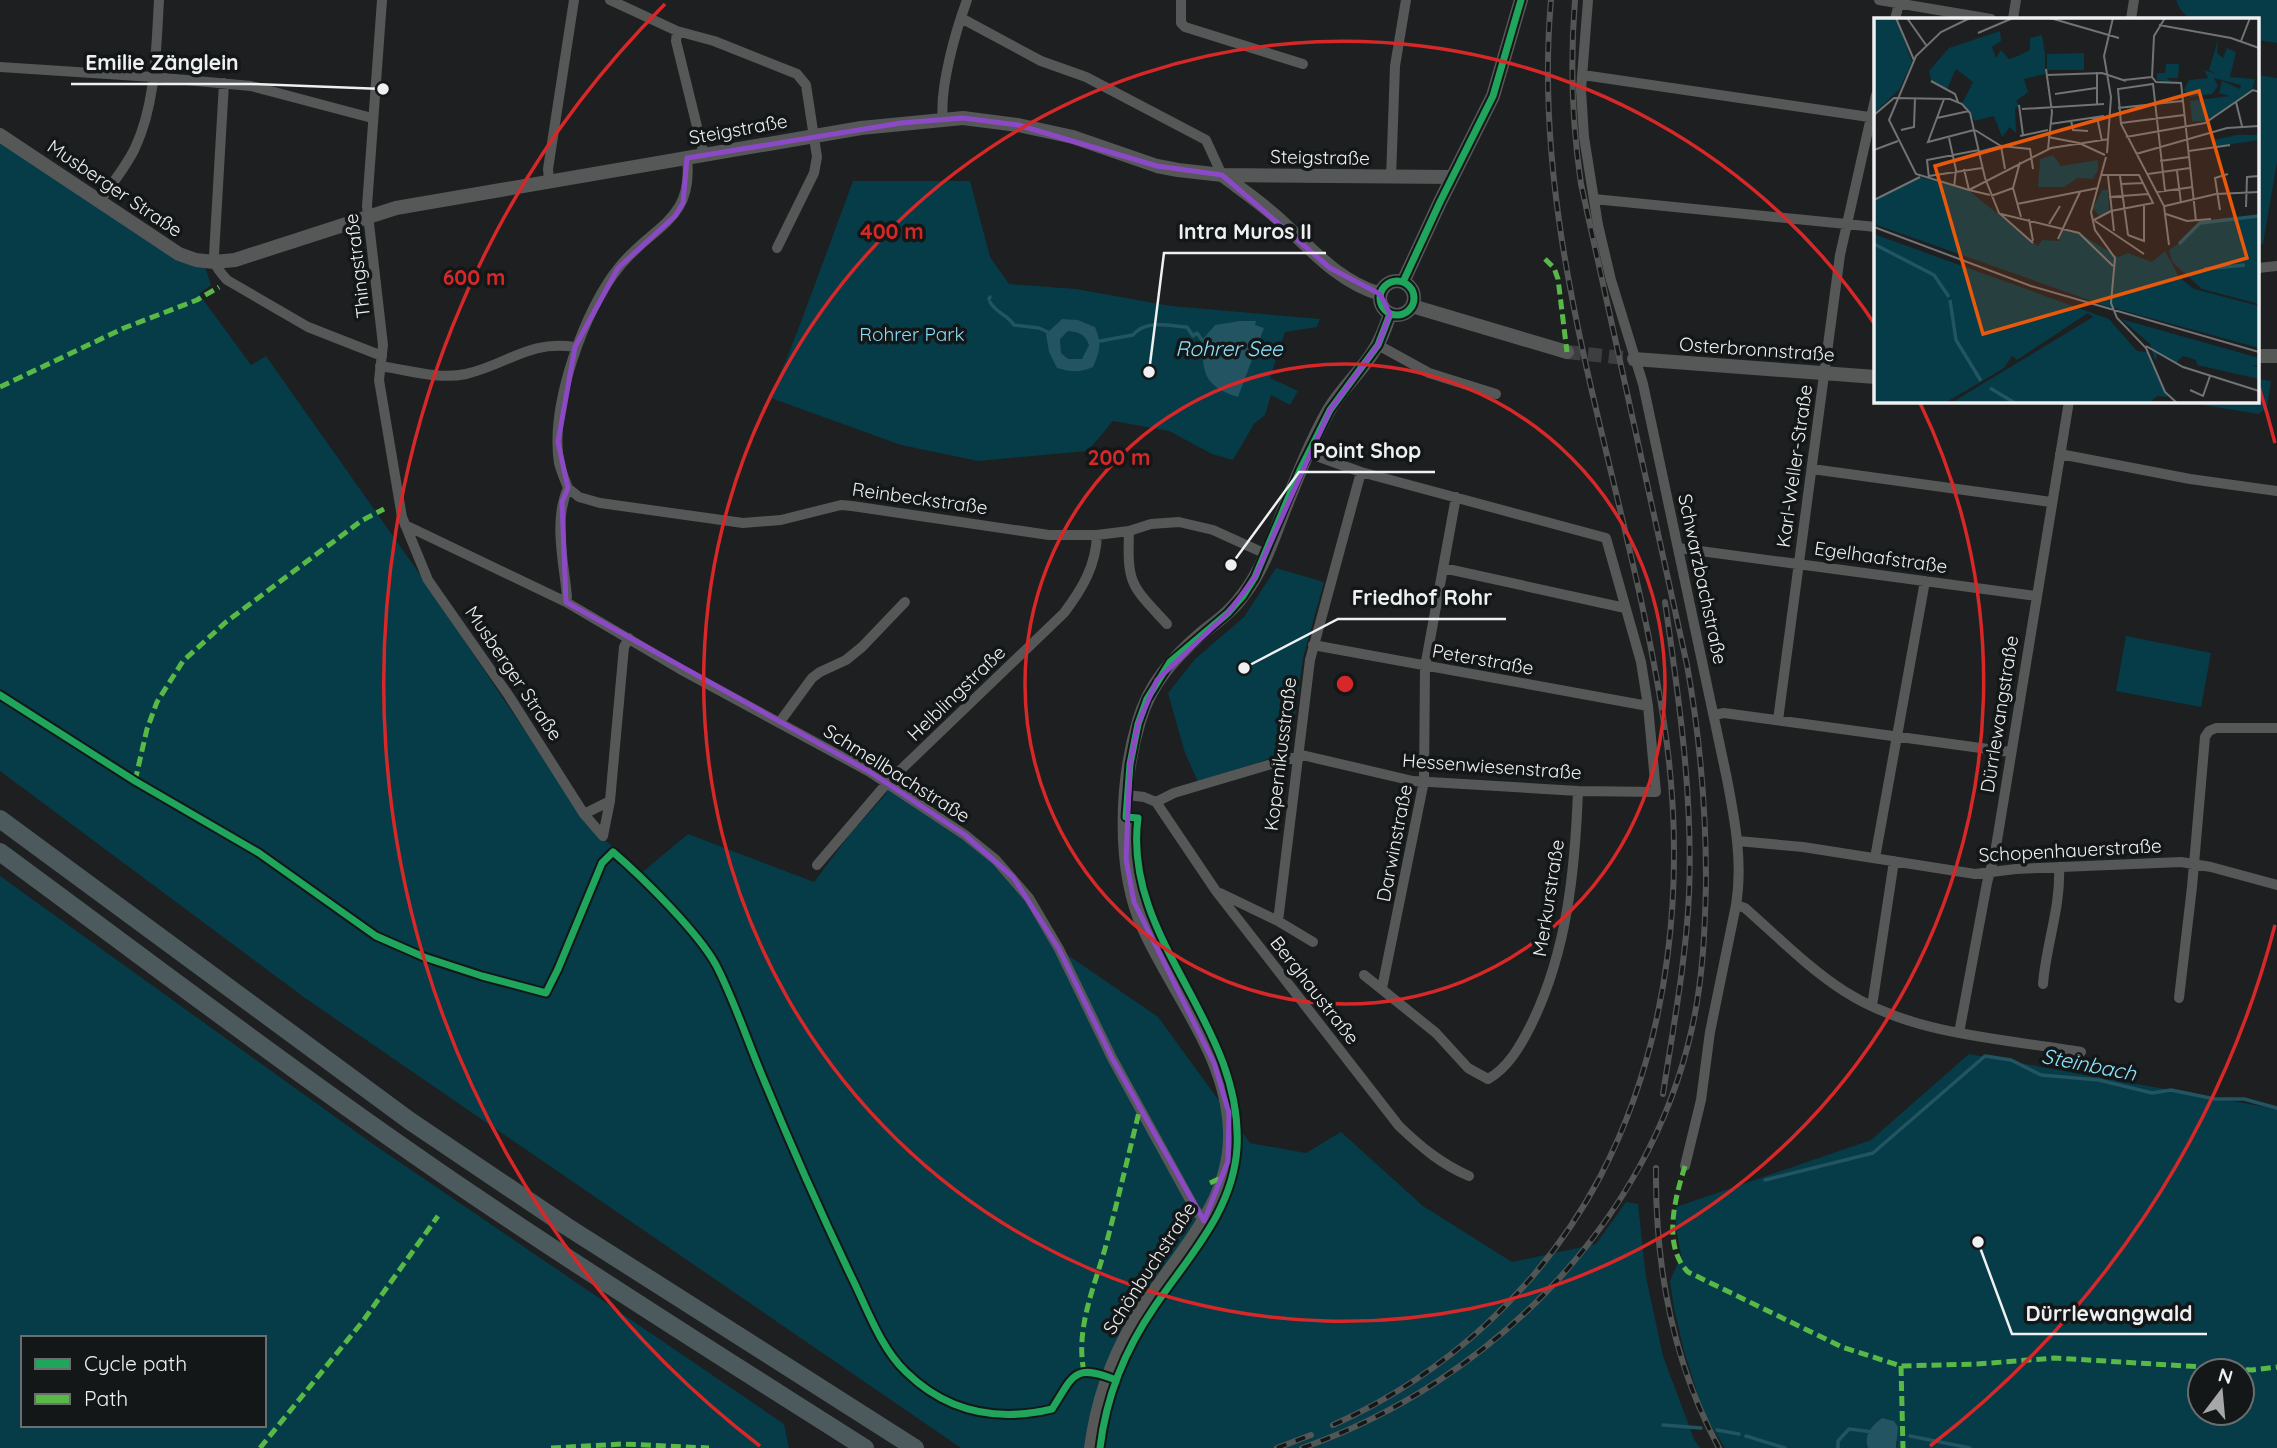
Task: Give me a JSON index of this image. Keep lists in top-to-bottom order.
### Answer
{
  "streets": {
    "street": [
      "Steigstraße",
      "Musberger Straße",
      "Thingstraße",
      "Osterbronnstraße",
      "Karl-Weller-Straße",
      "Reinbeckstraße",
      "Egelhaafstraße",
      "Schwarzbachstraße",
      "Peterstraße",
      "Helblingstraße",
      "Dürrlewangstraße",
      "Kopernikusstraße",
      "Hessenwiesenstraße",
      "Schmellbachstraße",
      "Darwinstraße",
      "Schopenhauerstraße",
      "Merkurstraße",
      "Berghaustraße",
      "Schönbuchstraße"
    ]
  },
  "crossings": [
    ["Steigstraße", "Musberger Straße"],
    ["Steigstraße", "Thingstraße"],
    ["Musberger Straße", "Thingstraße"],
    ["Musberger Straße", "Schmellbachstraße"],
    ["Thingstraße", "Schmellbachstraße"],
    ["Osterbronnstraße", "Karl-Weller-Straße"],
    ["Osterbronnstraße", "Schwarzbachstraße"],
    ["Karl-Weller-Straße", "Egelhaafstraße"],
    ["Reinbeckstraße", "Helblingstraße"],
    ["Reinbeckstraße", "Schönbuchstraße"],
    ["Egelhaafstraße", "Schwarzbachstraße"],
    ["Egelhaafstraße", "Dürrlewangstraße"],
    ["Schwarzbachstraße", "Schopenhauerstraße"],
    ["Peterstraße", "Kopernikusstraße"],
    ["Peterstraße", "Hessenwiesenstraße"],
    ["Peterstraße", "Darwinstraße"],
    ["Helblingstraße", "Schmellbachstraße"],
    ["Dürrlewangstraße", "Schopenhauerstraße"],
    ["Kopernikusstraße", "Hessenwiesenstraße"],
    ["Hessenwiesenstraße", "Darwinstraße"],
    ["Hessenwiesenstraße", "Merkurstraße"],
    ["Hessenwiesenstraße", "Berghaustraße"],
    ["Schmellbachstraße", "Schönbuchstraße"],
    ["Darwinstraße", "Merkurstraße"]
  ],
  "water": ["Rohrer See", "Steinbach"],
  "parks": ["Rohrer Park"],
  "places": [
    "Emilie Zänglein",
    "Intra Muros II",
    "Point Shop",
    "Friedhof Rohr",
    "Dürrlewangwald"
  ],
  "legend": ["Cycle path", "Path"],
  "north": "top",
  "rings": ["400 m", "600 m", "200 m"]
}
